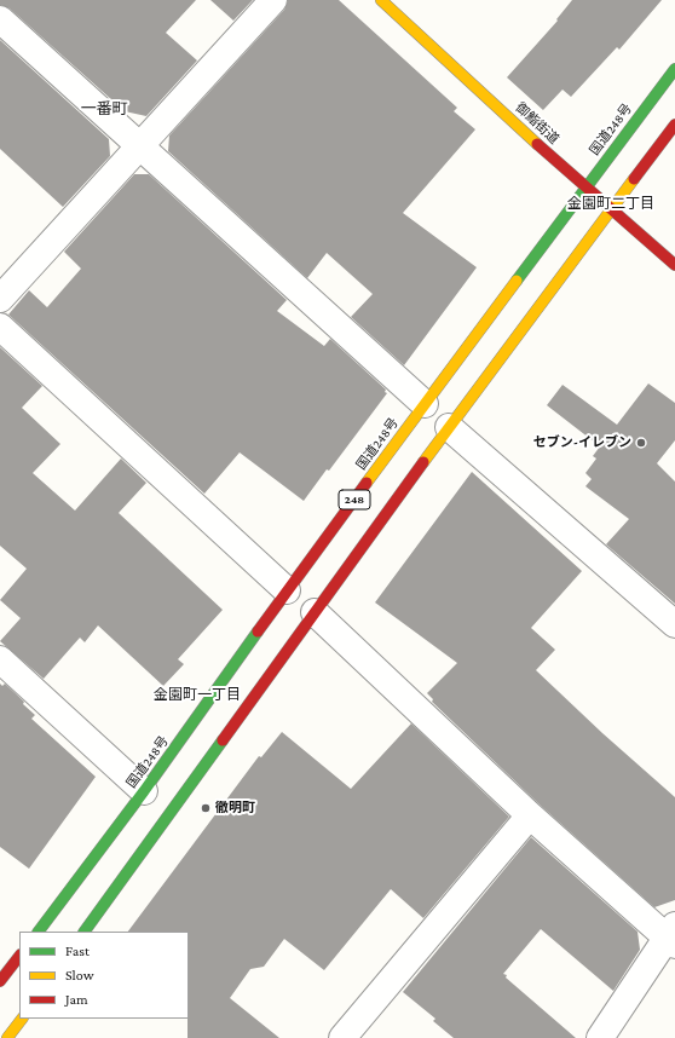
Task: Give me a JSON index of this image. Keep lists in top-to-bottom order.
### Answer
{
  "streets": {
    "main road": ["御鮨街道", "国道248号", "248"]
  },
  "crossings": [
    ["御鮨街道", "国道248号"],
    ["御鮨街道", "248"]
  ],
  "districts": ["一番町", "金園町二丁目", "金園町一丁目"],
  "places": ["セブン-イレブン", "徹明町"],
  "legend": ["Fast", "Slow", "Jam"]
}
